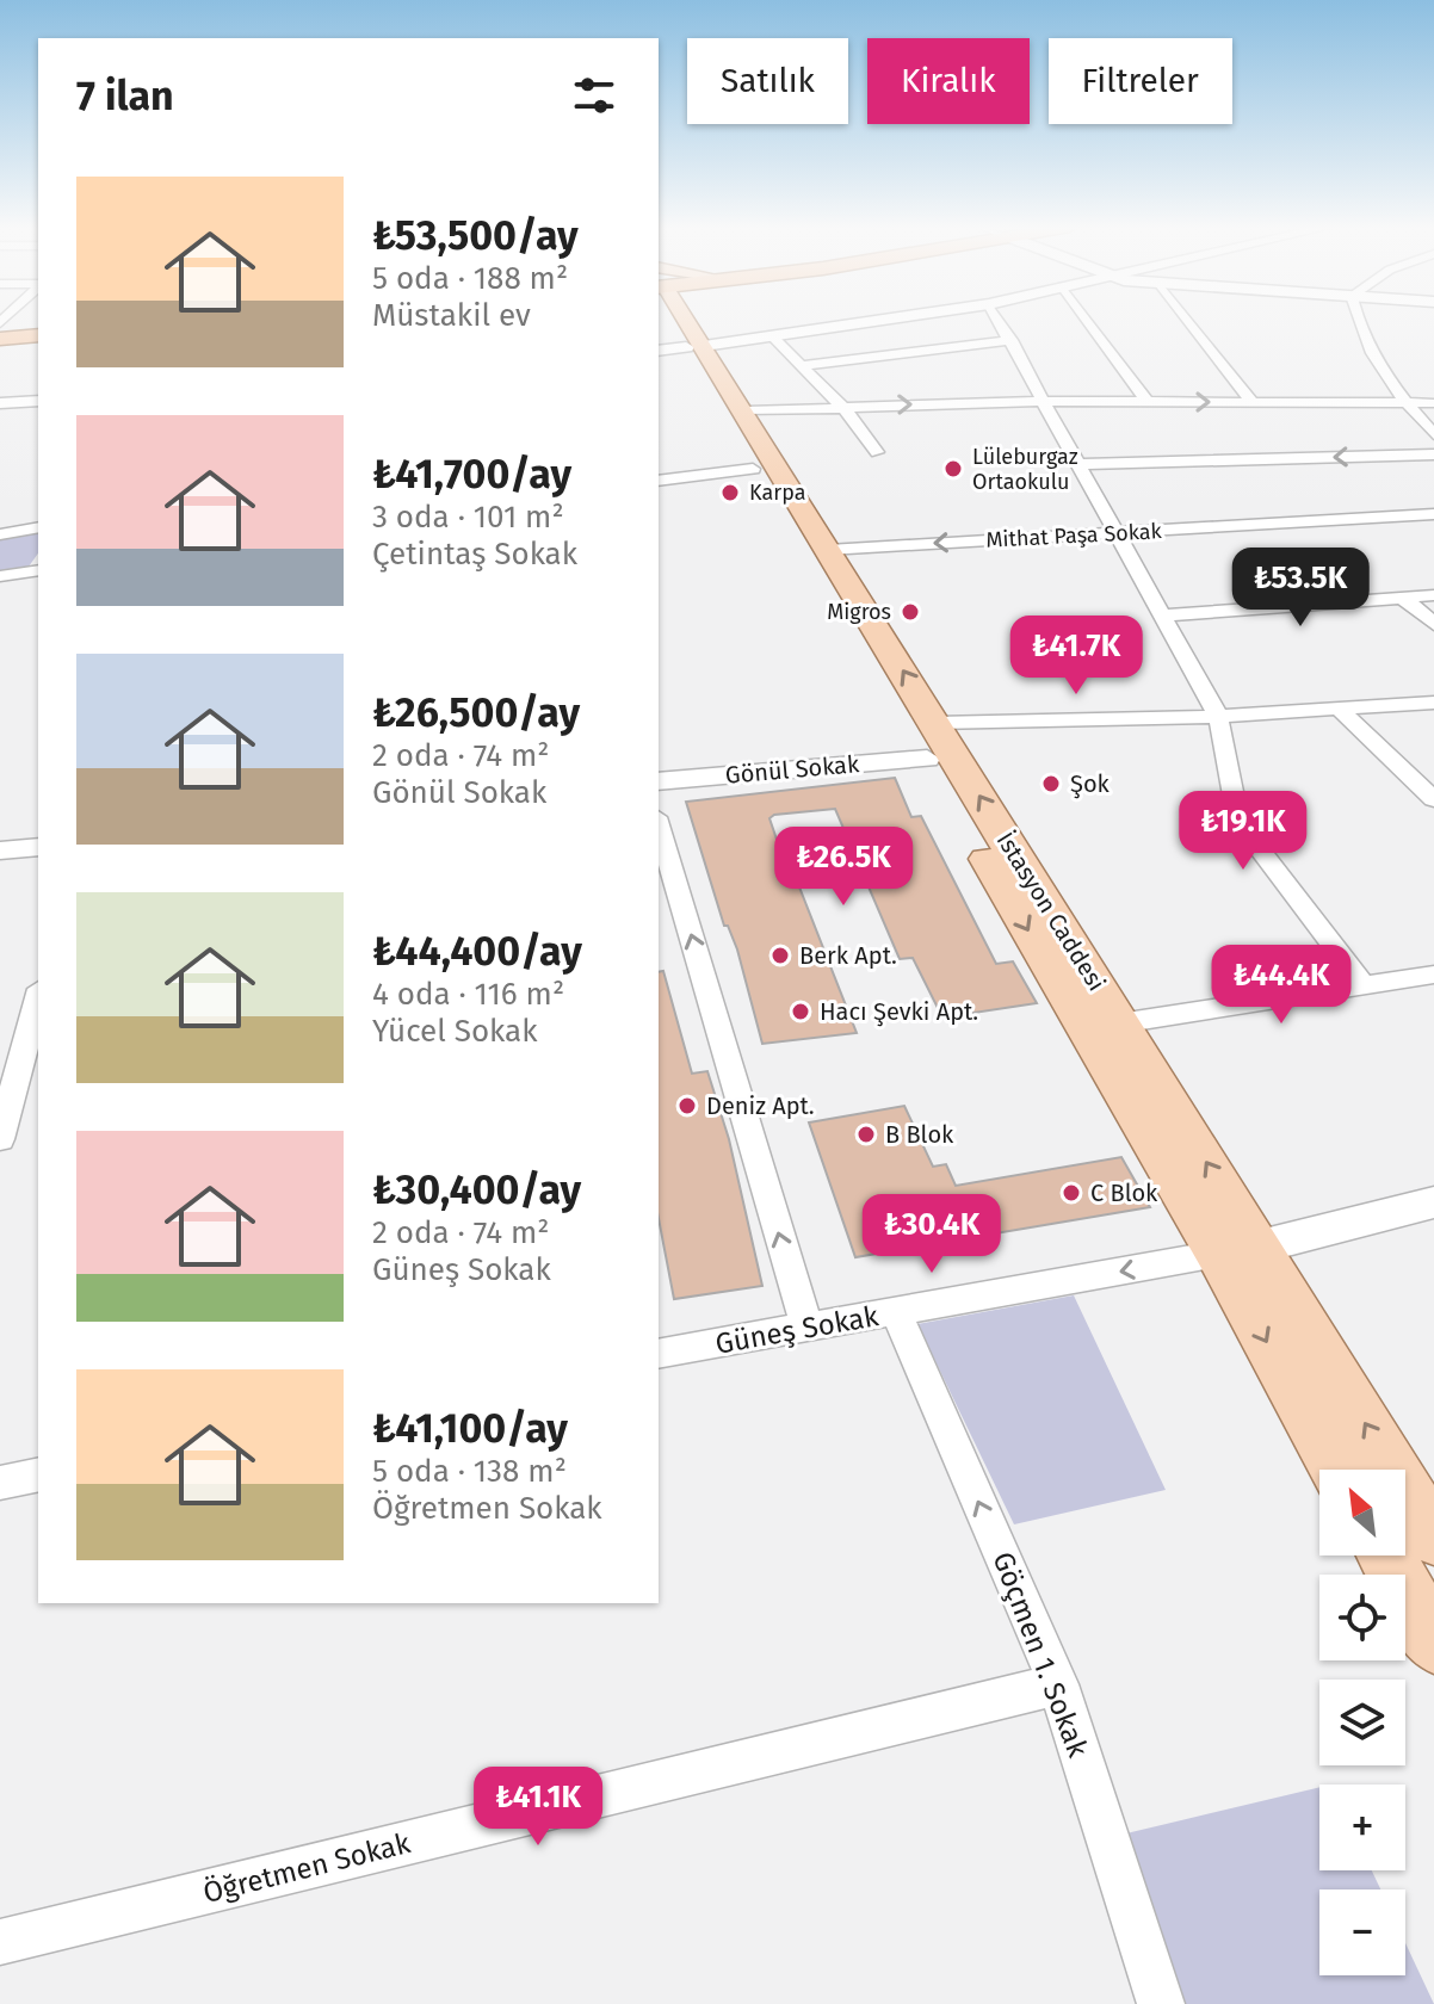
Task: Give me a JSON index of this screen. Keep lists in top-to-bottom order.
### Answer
{
  "streets": {
    "main road": ["İstasyon Caddesi"],
    "street": [
      "Mithat Paşa Sokak",
      "Gönül Sokak",
      "Güneş Sokak",
      "Göçmen 1. Sokak",
      "Öğretmen Sokak"
    ]
  },
  "crossings": [
    ["Mithat Paşa Sokak", "İstasyon Caddesi"],
    ["Gönül Sokak", "İstasyon Caddesi"],
    ["İstasyon Caddesi", "Güneş Sokak"],
    ["Güneş Sokak", "Göçmen 1. Sokak"],
    ["Göçmen 1. Sokak", "Öğretmen Sokak"]
  ],
  "one_way": ["Güneş Sokak", "Göçmen 1. Sokak"],
  "places": [
    "Lüleburgaz Ortaokulu",
    "Karpa",
    "Migros",
    "Şok",
    "Berk Apt.",
    "Hacı Şevki Apt.",
    "Deniz Apt.",
    "B Blok",
    "C Blok"
  ],
  "north": "top left",
  "page": {
    "chip": ["Satılık", "Kiralık", "Filtreler"],
    "heading": "7 ilan",
    "list": [
      {
        "name": "₺53,500/ay",
        "note": "5 oda · 188 m² · Müstakil ev"
      },
      {
        "name": "₺41,700/ay",
        "note": "3 oda · 101 m² · Çetintaş Sokak"
      },
      {
        "name": "₺26,500/ay",
        "note": "2 oda · 74 m² · Gönül Sokak"
      },
      {
        "name": "₺44,400/ay",
        "note": "4 oda · 116 m² · Yücel Sokak"
      },
      {
        "name": "₺30,400/ay",
        "note": "2 oda · 74 m² · Güneş Sokak"
      },
      {
        "name": "₺41,100/ay",
        "note": "5 oda · 138 m² · Öğretmen Sokak"
      }
    ],
    "price": [
      "₺53.5K",
      "₺41.7K",
      "₺19.1K",
      "₺26.5K",
      "₺44.4K",
      "₺30.4K",
      "₺41.1K"
    ],
    "map_buttons": ["+", "−"]
  }
}
